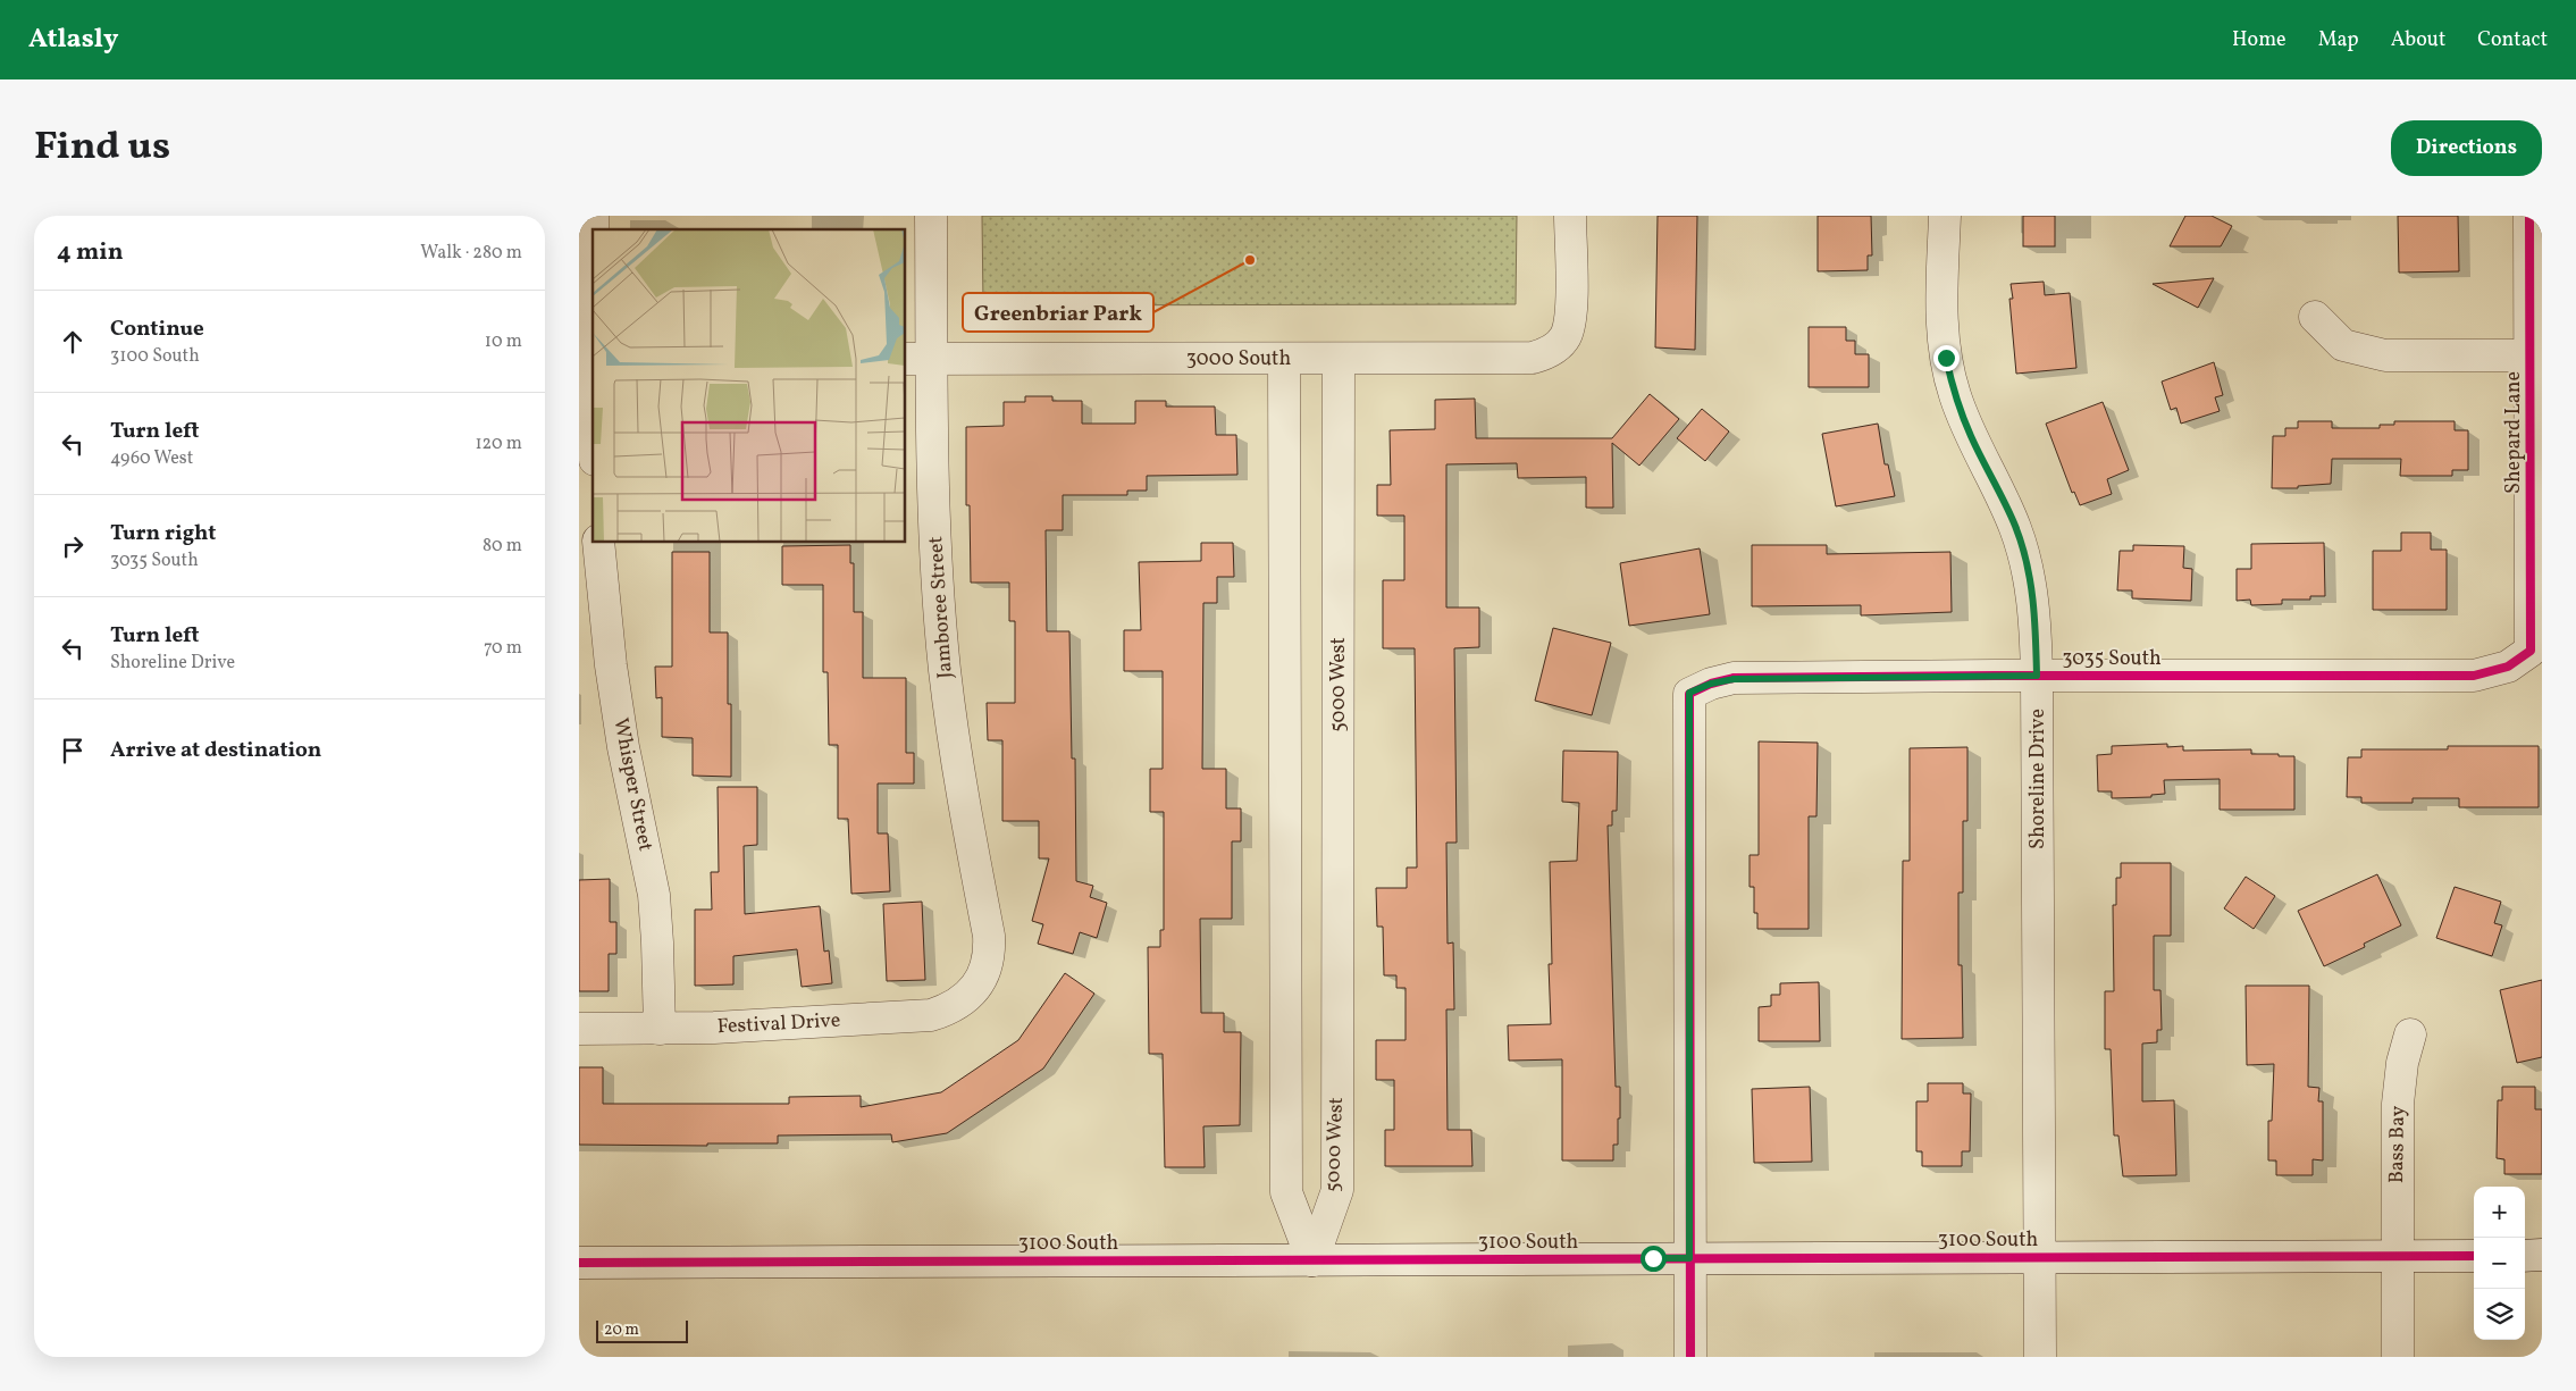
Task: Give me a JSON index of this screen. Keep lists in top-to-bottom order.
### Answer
{
  "streets": {
    "street": [
      "3000 South",
      "Shepard Lane",
      "Jamboree Street",
      "3035 South",
      "5000 West",
      "Shoreline Drive",
      "Whisper Street",
      "Festival Drive",
      "Bass Bay",
      "3100 South"
    ]
  },
  "crossings": [
    ["3000 South", "Jamboree Street"],
    ["3000 South", "5000 West"],
    ["Shepard Lane", "3035 South"],
    ["Jamboree Street", "Festival Drive"],
    ["3035 South", "Shoreline Drive"],
    ["3035 South", "3100 South"],
    ["5000 West", "3100 South"],
    ["Shoreline Drive", "3100 South"],
    ["Whisper Street", "Festival Drive"],
    ["Bass Bay", "3100 South"]
  ],
  "places": ["Greenbriar Park"],
  "scale_bar": "20 m",
  "page": {
    "header": "Atlasly",
    "nav": [
      "Home",
      "Map",
      "About",
      "Contact"
    ],
    "title": "Find us",
    "buttons": "Directions",
    "heading": ["4 min", "Walk · 280 m"],
    "list": [
      ["Continue", "3100 South", "10 m"],
      ["Turn left", "4960 West", "120 m"],
      ["Turn right", "3035 South", "80 m"],
      ["Turn left", "Shoreline Drive", "70 m"],
      "Arrive at destination"
    ],
    "map_buttons": ["+", "−"],
    "scale": "20 m"
  }
}
